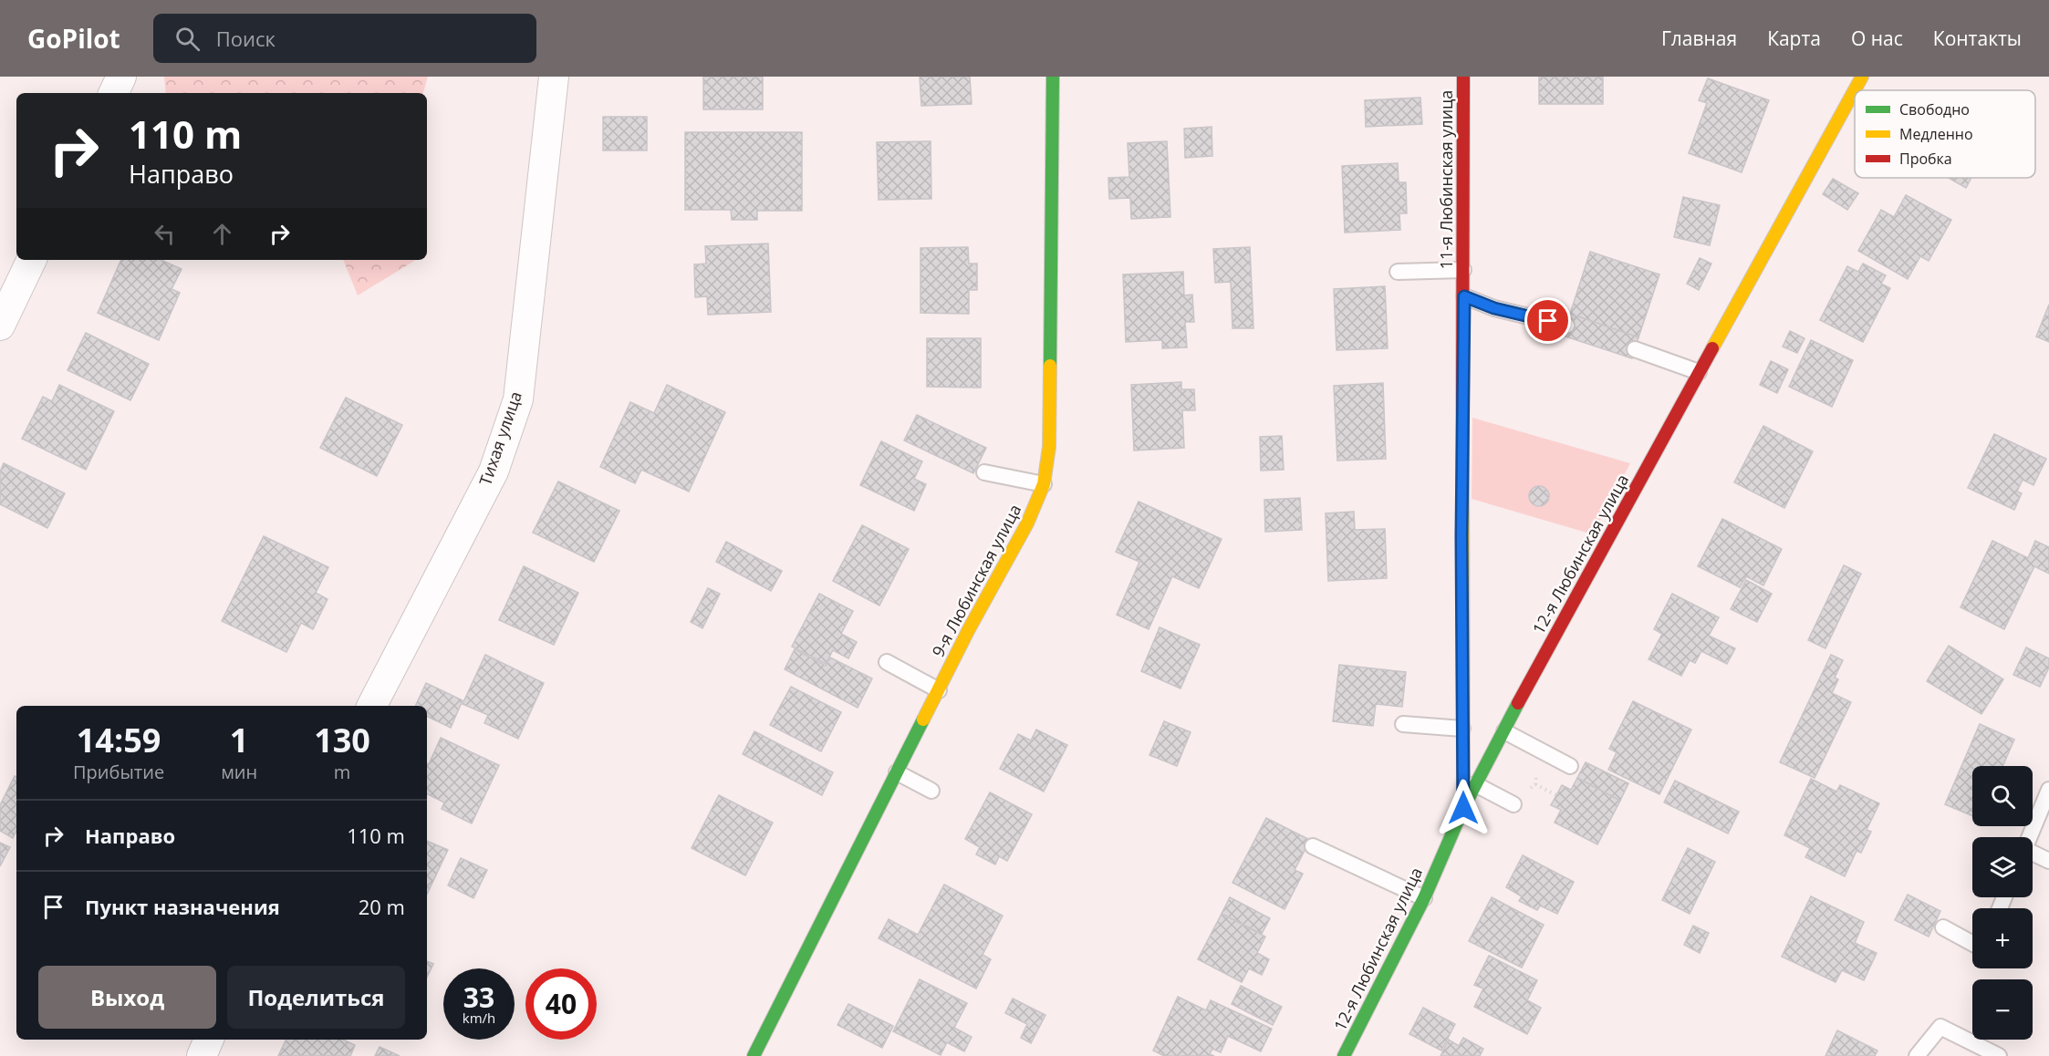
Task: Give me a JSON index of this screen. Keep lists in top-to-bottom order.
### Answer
{
  "streets": {
    "street": [
      "11-я Любинская улица",
      "Тихая улица",
      "12-я Любинская улица",
      "9-я Любинская улица"
    ]
  },
  "crossings": [
    ["11-я Любинская улица", "12-я Любинская улица"]
  ],
  "legend": ["Свободно", "Медленно", "Пробка"],
  "page": {
    "header": "GoPilot",
    "search": "Поиск",
    "nav": [
      "Главная",
      "Карта",
      "О нас",
      "Контакты"
    ],
    "turn": ["110 m", "Направо"],
    "eta": [
      "14:59",
      "Прибытие",
      "1",
      "мин",
      "130",
      "m"
    ],
    "map_buttons": ["+", "−"],
    "list": [
      {
        "name": "Направо",
        "value": "110 m"
      },
      {
        "name": "Пункт назначения",
        "value": "20 m"
      }
    ],
    "buttons": ["Выход", "Поделиться"],
    "speed": "33 km/h",
    "limit": "40"
  }
}
